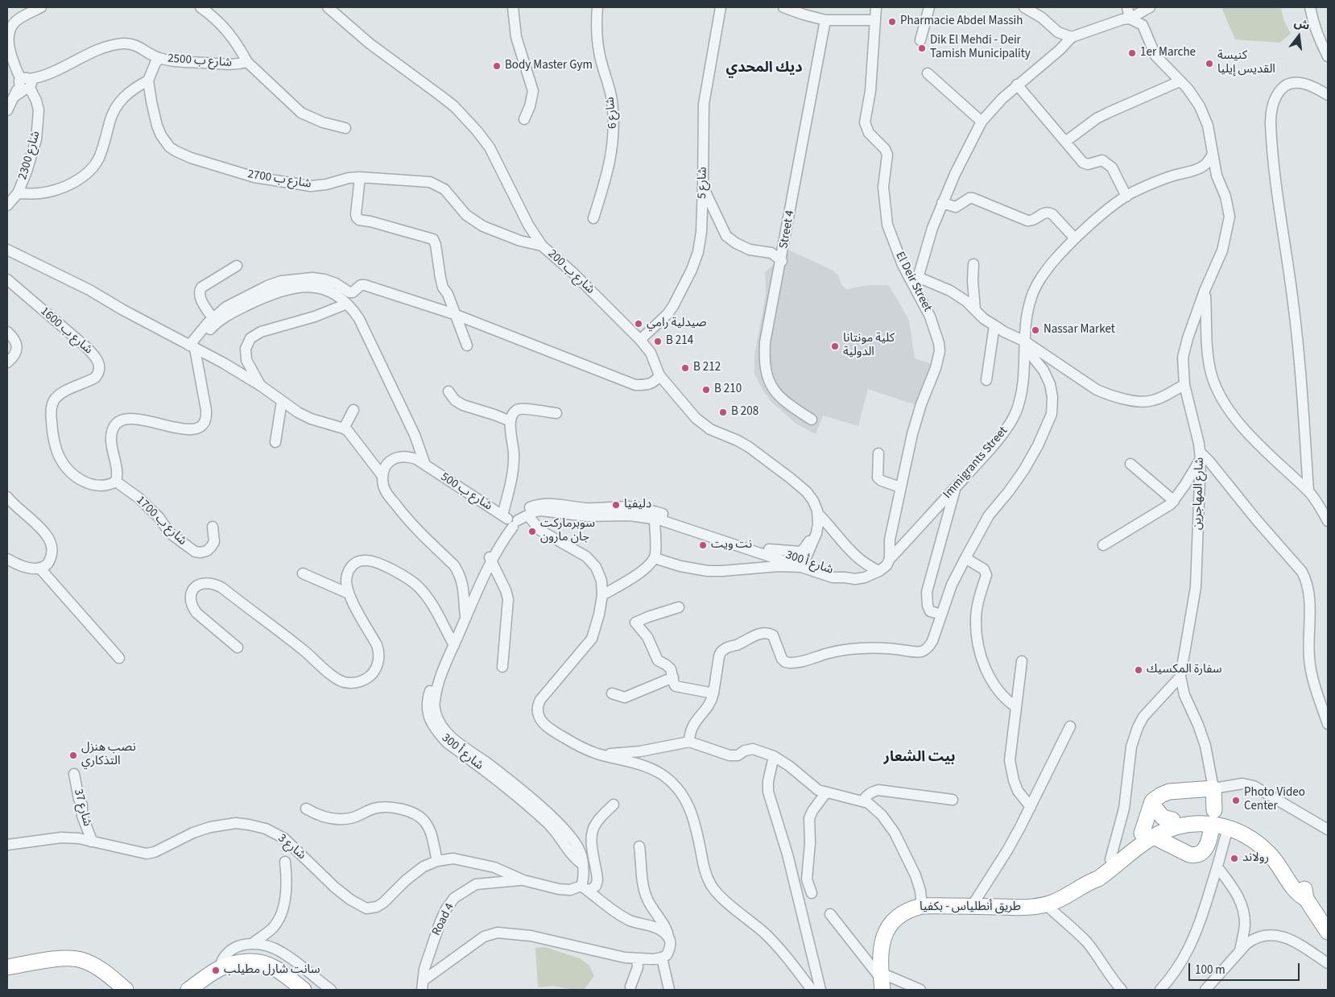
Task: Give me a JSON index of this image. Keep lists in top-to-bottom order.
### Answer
{
  "streets": {
    "highway": ["طريق أنطلياس - بكفيا"],
    "street": [
      "شارع ب 2500",
      "شارع 6",
      "شارع 2300",
      "شارع ب 2700",
      "شارع 5",
      "Street 4",
      "شارع ب 200",
      "El Deir Street",
      "شارع ب 1600",
      "Immigrants Street",
      "شارع ب 500",
      "شارع المهاجرين",
      "شارع ب 1700",
      "شارع أ 300",
      "شارع 37",
      "شارع 3",
      "Road 4"
    ]
  },
  "crossings": [
    ["شارع ب 2500", "شارع 2300"],
    ["شارع ب 2700", "شارع ب 200"],
    ["شارع 5", "شارع ب 200"],
    ["شارع ب 200", "شارع أ 300"],
    ["El Deir Street", "Immigrants Street"],
    ["شارع ب 1600", "شارع ب 1700"],
    ["Immigrants Street", "شارع أ 300"],
    ["شارع ب 500", "شارع أ 300"],
    ["شارع 37", "شارع 3"],
    ["شارع 3", "Road 4"]
  ],
  "districts": ["ديك المحدي", "بيت الشعار"],
  "places": [
    "Pharmacie Abdel Massih",
    "Dik El Mehdi - Deir Tamish Municipality",
    "1er Marche",
    "كنيسة القديس إيليا",
    "Body Master Gym",
    "صيدلية رامي",
    "Nassar Market",
    "B 214",
    "كلية مونتانا الدولية",
    "B 212",
    "B 210",
    "B 208",
    "دليفيا",
    "سوبرماركت جان مارون",
    "نت ويت",
    "سفارة المكسيك",
    "نصب هنزل التذكاري",
    "Photo Video Center",
    "رولاند",
    "سانت شارل مطيلب"
  ],
  "scale_bar": "100 m",
  "north": "top"
}
